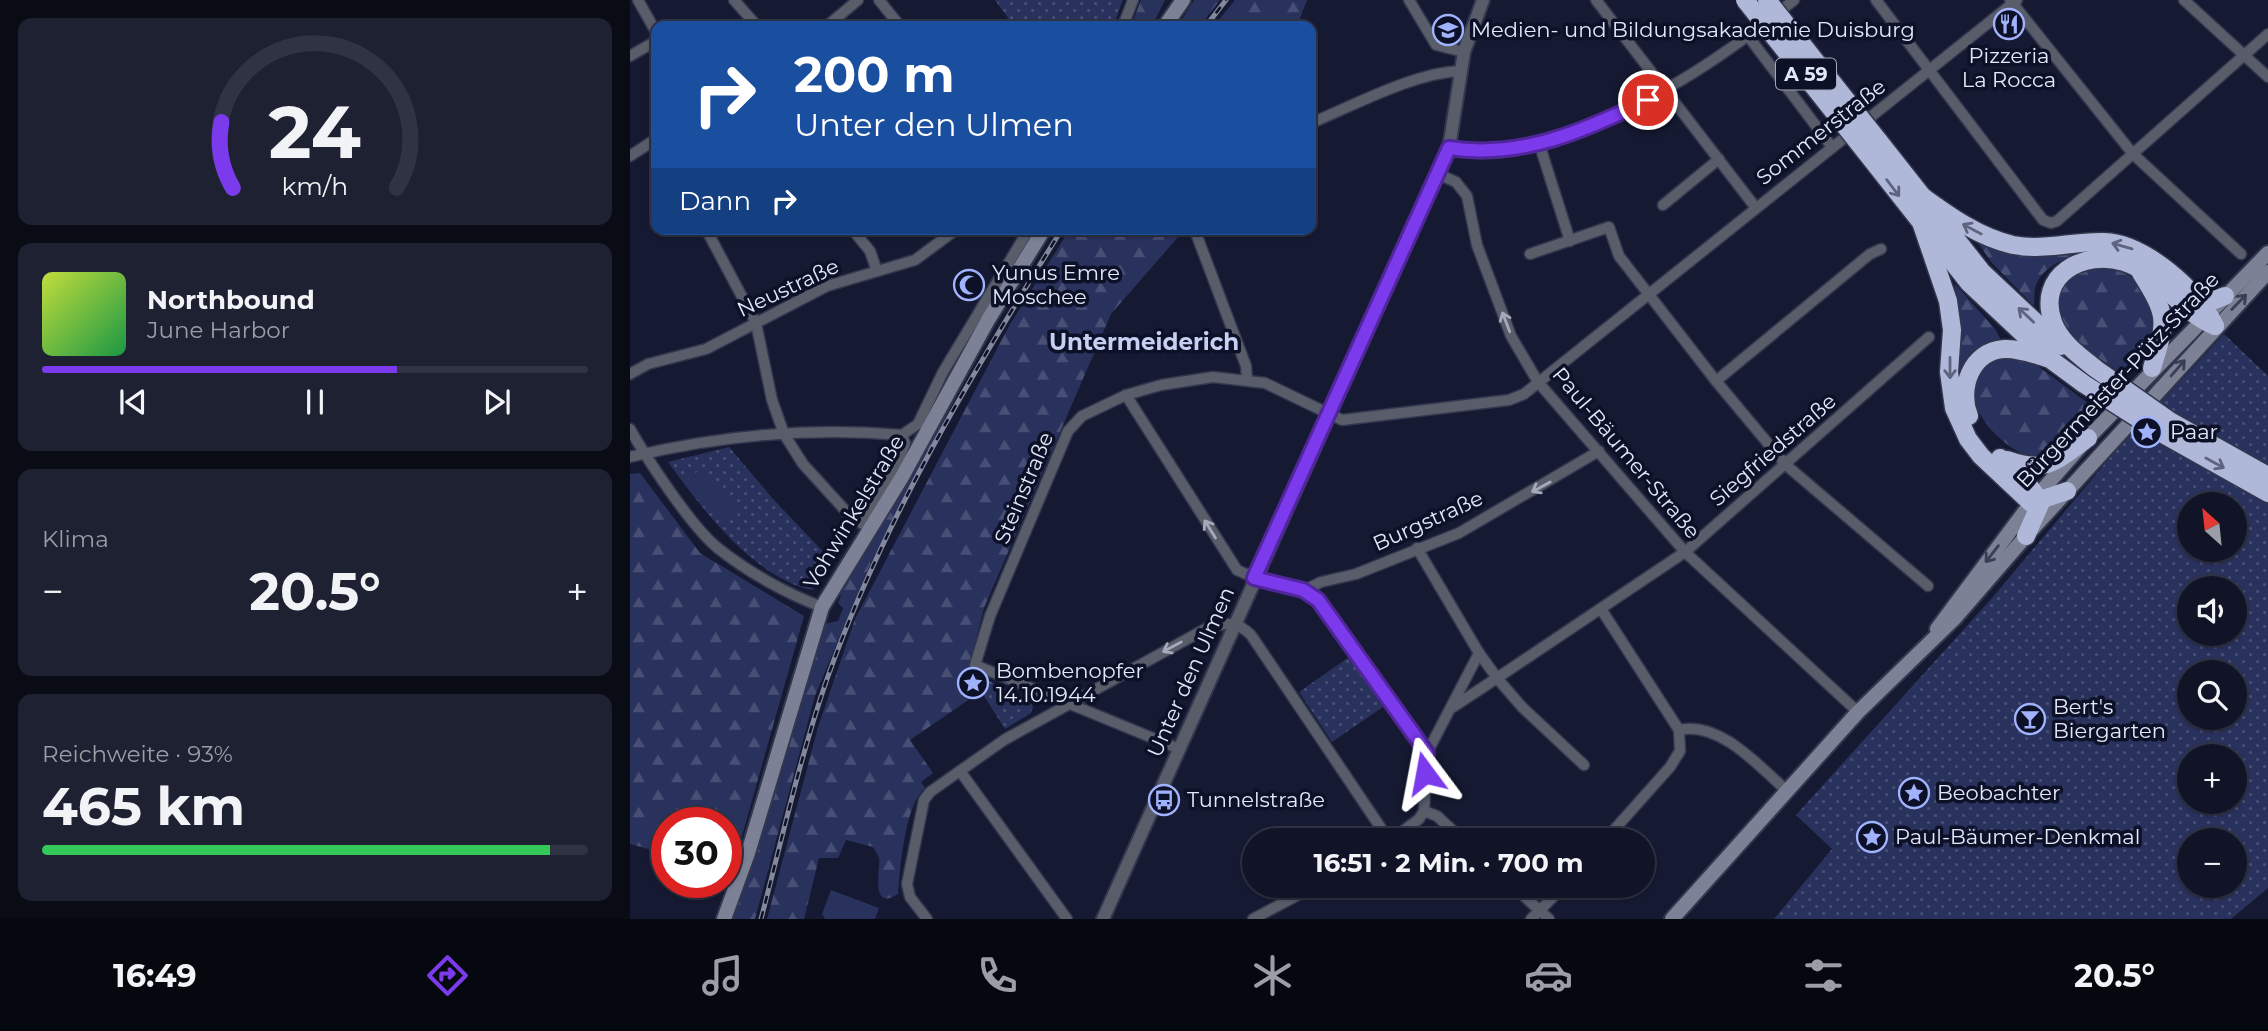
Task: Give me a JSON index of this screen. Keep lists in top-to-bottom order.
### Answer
{
  "streets": {
    "highway": ["A 59"],
    "main road": ["Bürgermeister-Pütz-Straße", "Vohwinkelstraße"],
    "street": [
      "Sommerstraße",
      "Neustraße",
      "Siegfriedstraße",
      "Paul-Bäumer-Straße",
      "Steinstraße",
      "Burgstraße",
      "Unter den Ulmen"
    ]
  },
  "crossings": [
    ["Sommerstraße", "Paul-Bäumer-Straße"],
    ["Sommerstraße", "Steinstraße"],
    ["Sommerstraße", "Unter den Ulmen"],
    ["Bürgermeister-Pütz-Straße", "Paul-Bäumer-Straße"],
    ["Siegfriedstraße", "Paul-Bäumer-Straße"],
    ["Paul-Bäumer-Straße", "Burgstraße"],
    ["Paul-Bäumer-Straße", "Unter den Ulmen"],
    ["Steinstraße", "Unter den Ulmen"]
  ],
  "one_way": ["Burgstraße"],
  "districts": ["Untermeiderich"],
  "places": {
    "restaurant": ["Pizzeria La Rocca"],
    "school or university": ["Medien- und Bildungsakademie Duisburg"],
    "mosque": ["Yunus Emre Moschee"],
    "place": [
      "Paar",
      "Bombenopfer 14.10.1944",
      "Beobachter",
      "Paul-Bäumer-Denkmal"
    ],
    "bar": ["Bert's Biergarten"],
    "bus stop": ["Tunnelstraße"]
  },
  "north": "top left",
  "page": {
    "turn": ["200 m", "Unter den Ulmen"],
    "then": "Dann",
    "song": ["Northbound", "June Harbor"],
    "tile": [
      "Klima",
      ["Reichweite · 93%", "465 km"]
    ],
    "map_buttons": ["+", "−"],
    "heat": ["−", "20.5°", "+"],
    "limit": "30",
    "trip": "16:51 · 2 Min. · 700 m",
    "tabs": ["16:49", "20.5°"],
    "gauge": ["24", "km/h"]
  }
}
